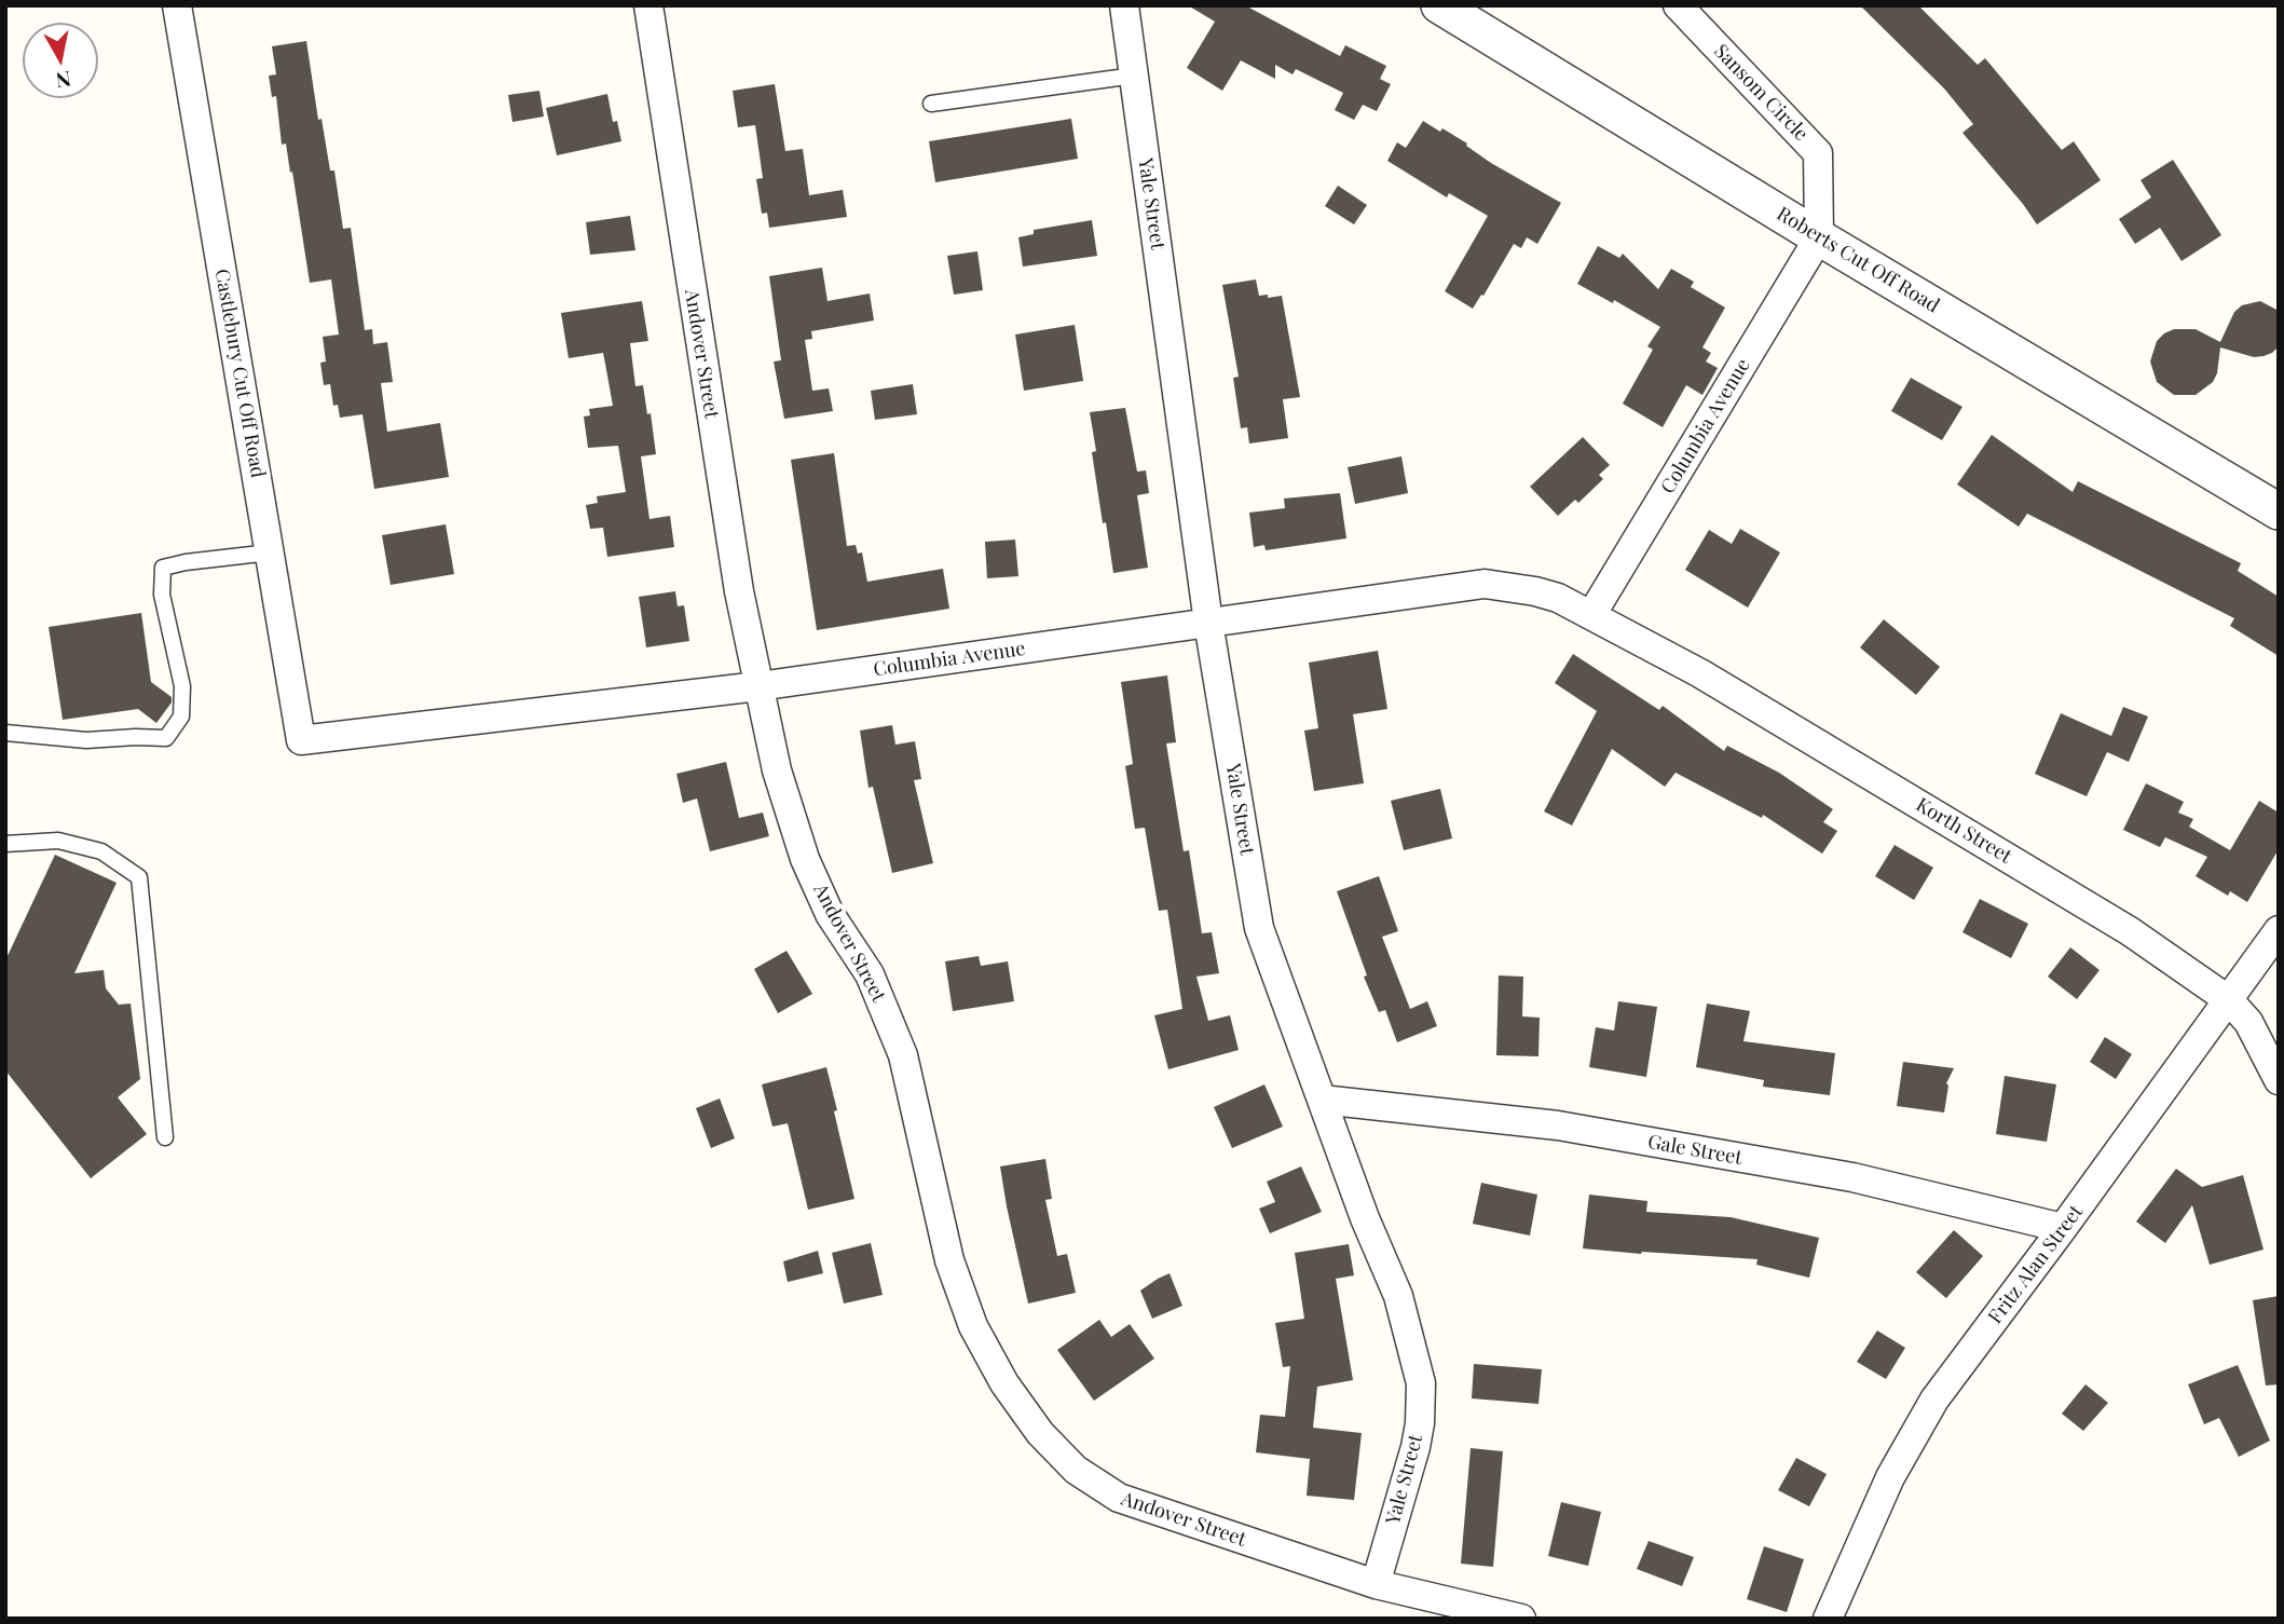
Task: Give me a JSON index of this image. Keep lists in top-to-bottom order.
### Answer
{
  "streets": {
    "street": [
      "Sansom Circle",
      "Yale Street",
      "Roberts Cut Off Road",
      "Andover Street",
      "Castlebury Cut Off Road",
      "Columbia Avenue",
      "Korth Street",
      "Gale Street",
      "Fritz Alan Street"
    ]
  },
  "crossings": [
    ["Sansom Circle", "Roberts Cut Off Road"],
    ["Sansom Circle", "Columbia Avenue"],
    ["Yale Street", "Andover Street"],
    ["Yale Street", "Columbia Avenue"],
    ["Yale Street", "Gale Street"],
    ["Roberts Cut Off Road", "Columbia Avenue"],
    ["Andover Street", "Columbia Avenue"],
    ["Castlebury Cut Off Road", "Columbia Avenue"],
    ["Columbia Avenue", "Korth Street"],
    ["Korth Street", "Fritz Alan Street"],
    ["Gale Street", "Fritz Alan Street"]
  ],
  "north": "bottom"
}
